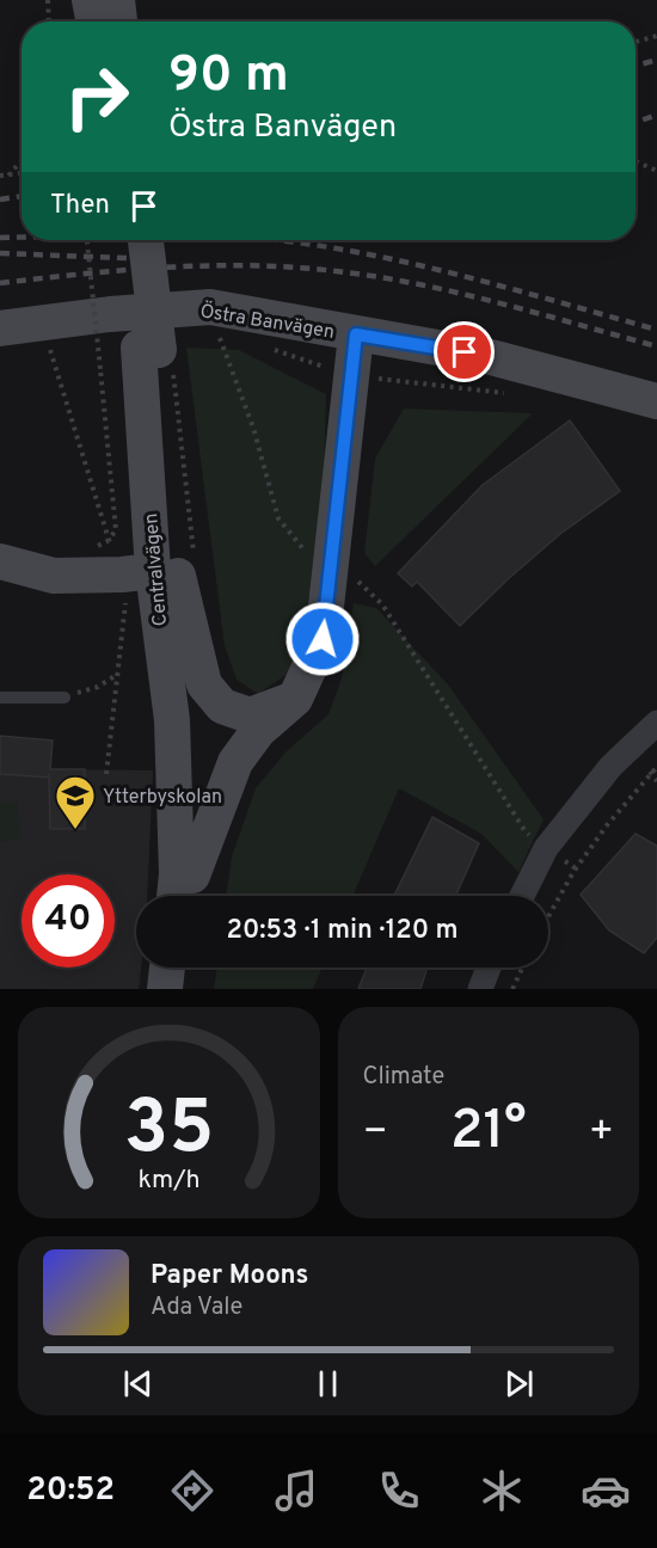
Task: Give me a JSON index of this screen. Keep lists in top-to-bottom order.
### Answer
{
  "streets": {
    "street": ["Östra Banvägen", "Centralvägen"]
  },
  "places": {
    "school or university": ["Ytterbyskolan"]
  },
  "page": {
    "turn": ["90 m", "Östra Banvägen"],
    "then": "Then",
    "limit": "40",
    "trip": "20:53 · 1 min · 120 m",
    "tile": "Climate",
    "heat": ["−", "21°", "+"],
    "song": ["Paper Moons", "Ada Vale"],
    "tabs": "20:52",
    "gauge": ["35", "km/h"]
  }
}
